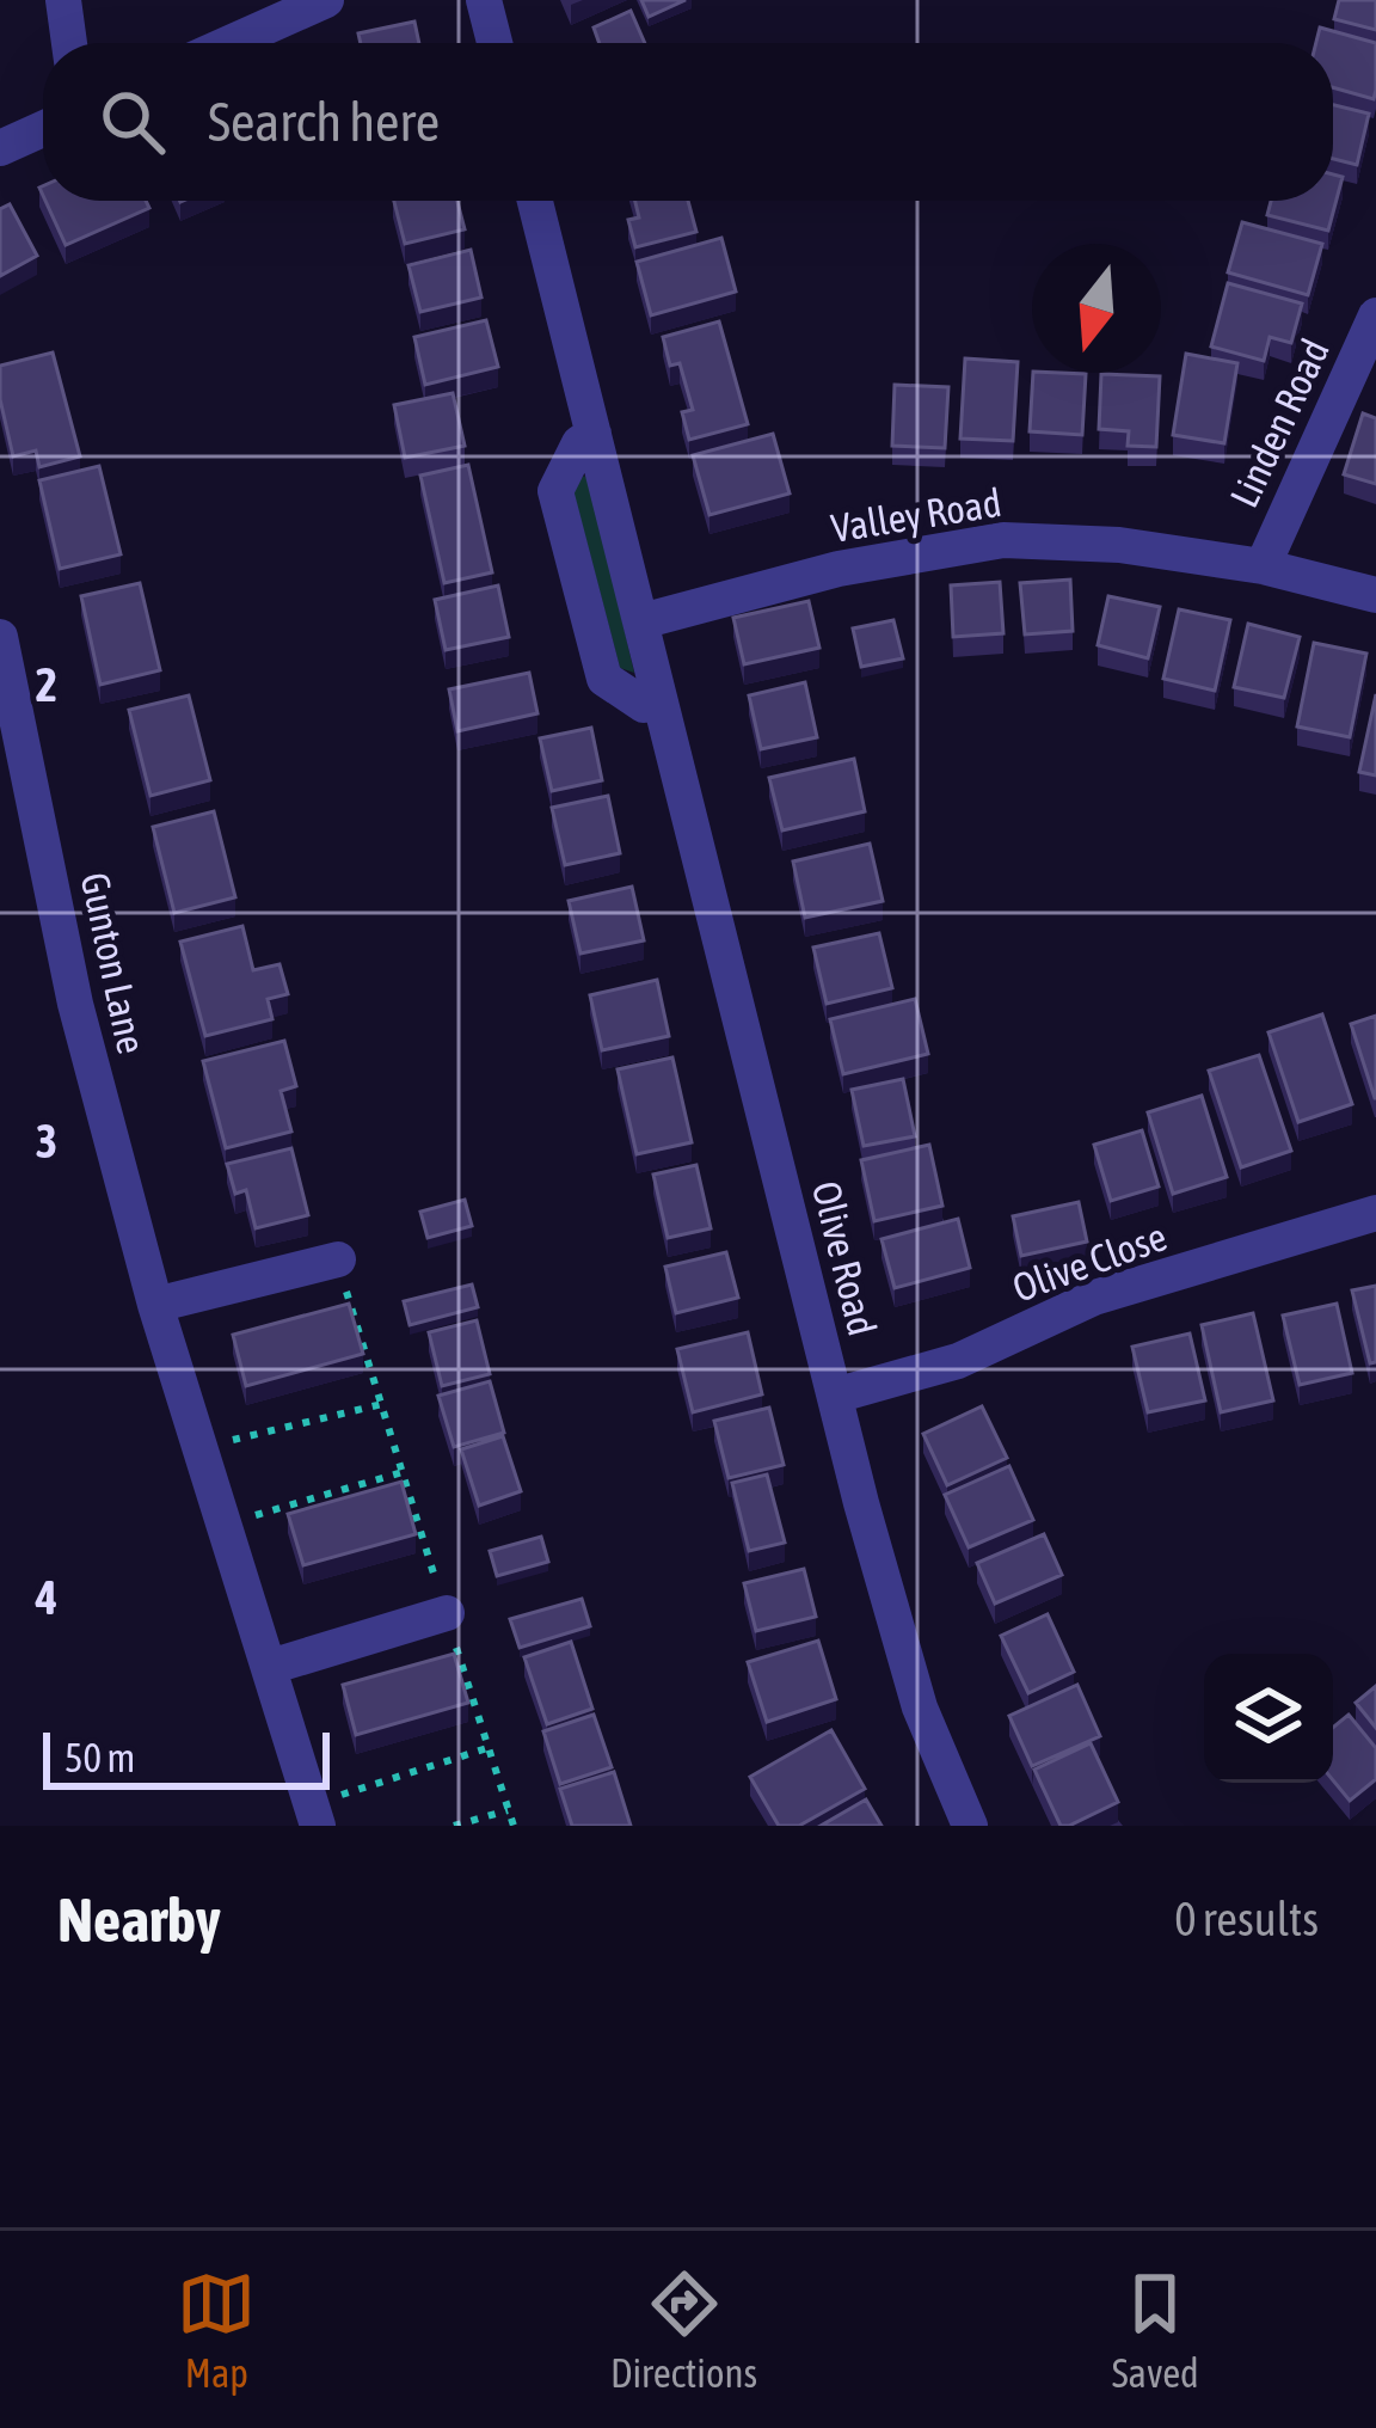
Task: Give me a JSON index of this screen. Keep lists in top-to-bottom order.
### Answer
{
  "streets": {
    "street": [
      "Linden Road",
      "Valley Road",
      "Gunton Lane",
      "Olive Road",
      "Olive Close"
    ]
  },
  "crossings": [
    ["Linden Road", "Valley Road"],
    ["Valley Road", "Olive Road"],
    ["Olive Road", "Olive Close"]
  ],
  "scale_bar": "50 m",
  "north": "bottom",
  "page": {
    "search": "Search here",
    "scale": "50 m",
    "heading": ["Nearby", "0 results"],
    "nav": ["Map", "Directions", "Saved"]
  },
  "grid": {
    "rows": ["2", "3", "4"]
  }
}
